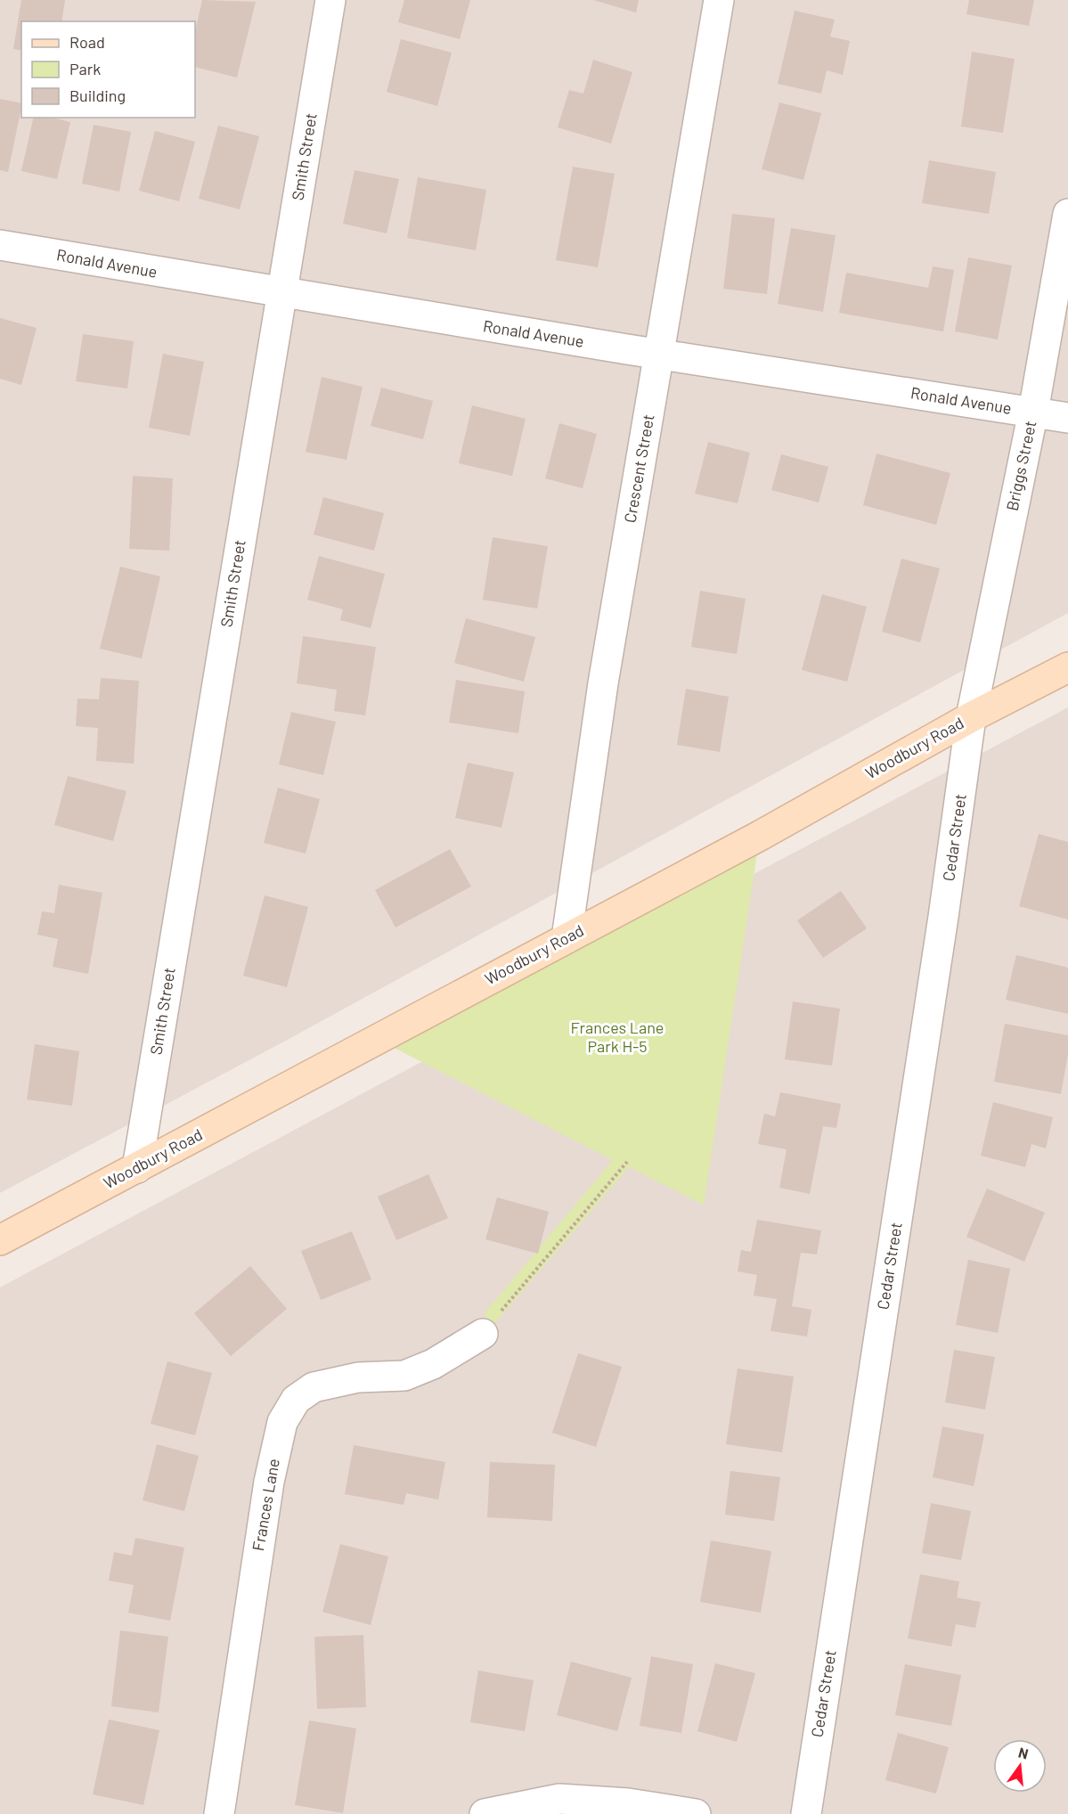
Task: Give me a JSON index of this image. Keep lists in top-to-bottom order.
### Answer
{
  "streets": {
    "main road": ["Woodbury Road"],
    "street": [
      "Smith Street",
      "Ronald Avenue",
      "Briggs Street",
      "Crescent Street",
      "Cedar Street",
      "Frances Lane"
    ]
  },
  "crossings": [
    ["Smith Street", "Ronald Avenue"],
    ["Smith Street", "Woodbury Road"],
    ["Ronald Avenue", "Briggs Street"],
    ["Ronald Avenue", "Crescent Street"],
    ["Briggs Street", "Woodbury Road"],
    ["Briggs Street", "Cedar Street"],
    ["Crescent Street", "Woodbury Road"],
    ["Woodbury Road", "Cedar Street"]
  ],
  "parks": ["Frances Lane Park H-5"],
  "legend": ["Road", "Park", "Building"],
  "north": "top"
}
